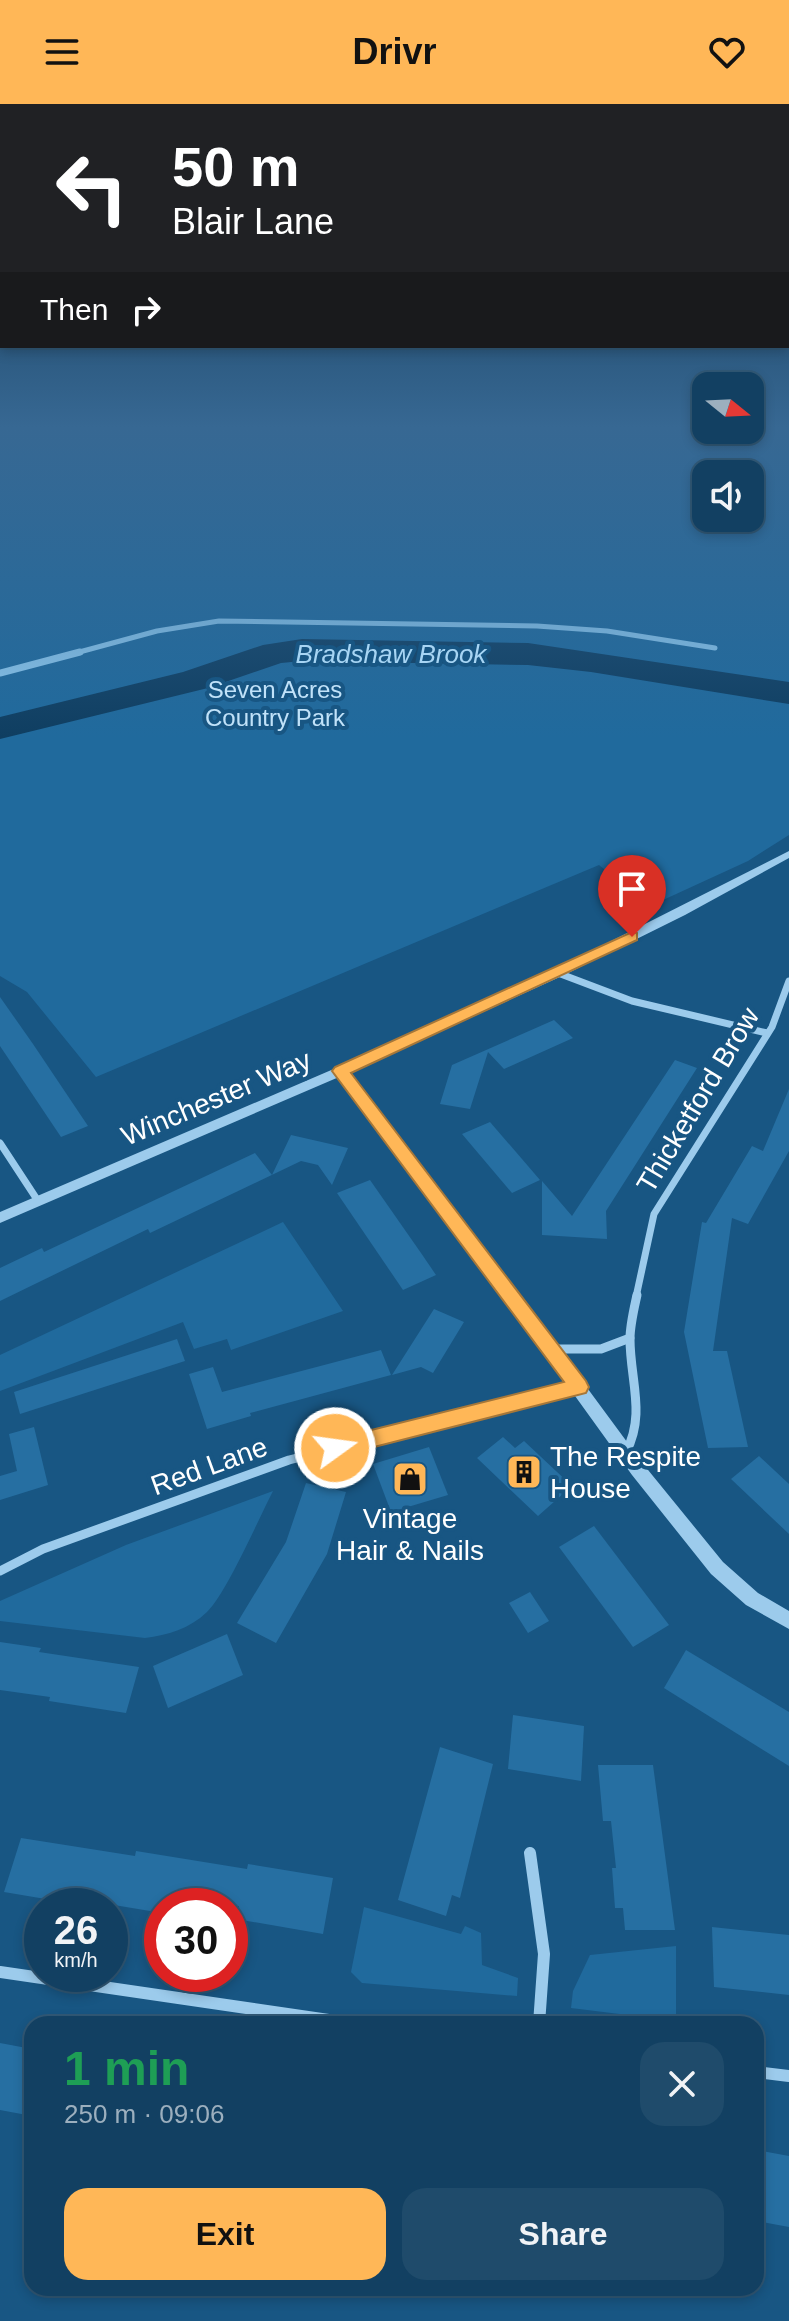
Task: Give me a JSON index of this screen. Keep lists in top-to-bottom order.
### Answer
{
  "streets": {
    "street": ["Winchester Way", "Thicketford Brow", "Red Lane"]
  },
  "water": ["Bradshaw Brook"],
  "parks": ["Seven Acres Country Park"],
  "places": {
    "building": ["The Respite House"],
    "shop": ["Vintage Hair & Nails"]
  },
  "north": "right",
  "page": {
    "header": "Drivr",
    "turn": ["50 m", "Blair Lane"],
    "then": "Then",
    "speed": "26 km/h",
    "limit": "30",
    "heading": ["1 min", "250 m · 09:06"],
    "buttons": ["Exit", "Share"]
  }
}
